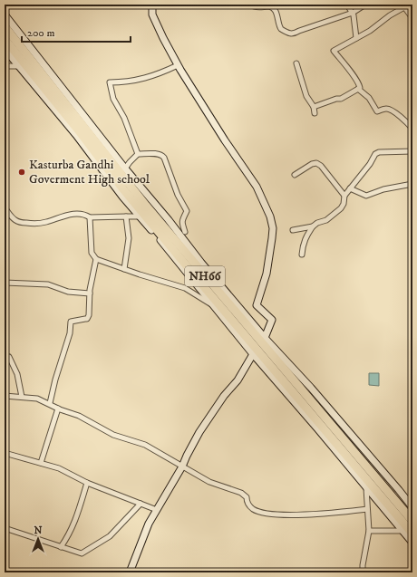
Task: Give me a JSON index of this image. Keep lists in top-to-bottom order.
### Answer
{
  "streets": {
    "highway": ["NH66"]
  },
  "places": ["Kasturba Gandhi Goverment High school"],
  "scale_bar": "200 m",
  "north": "top"
}
